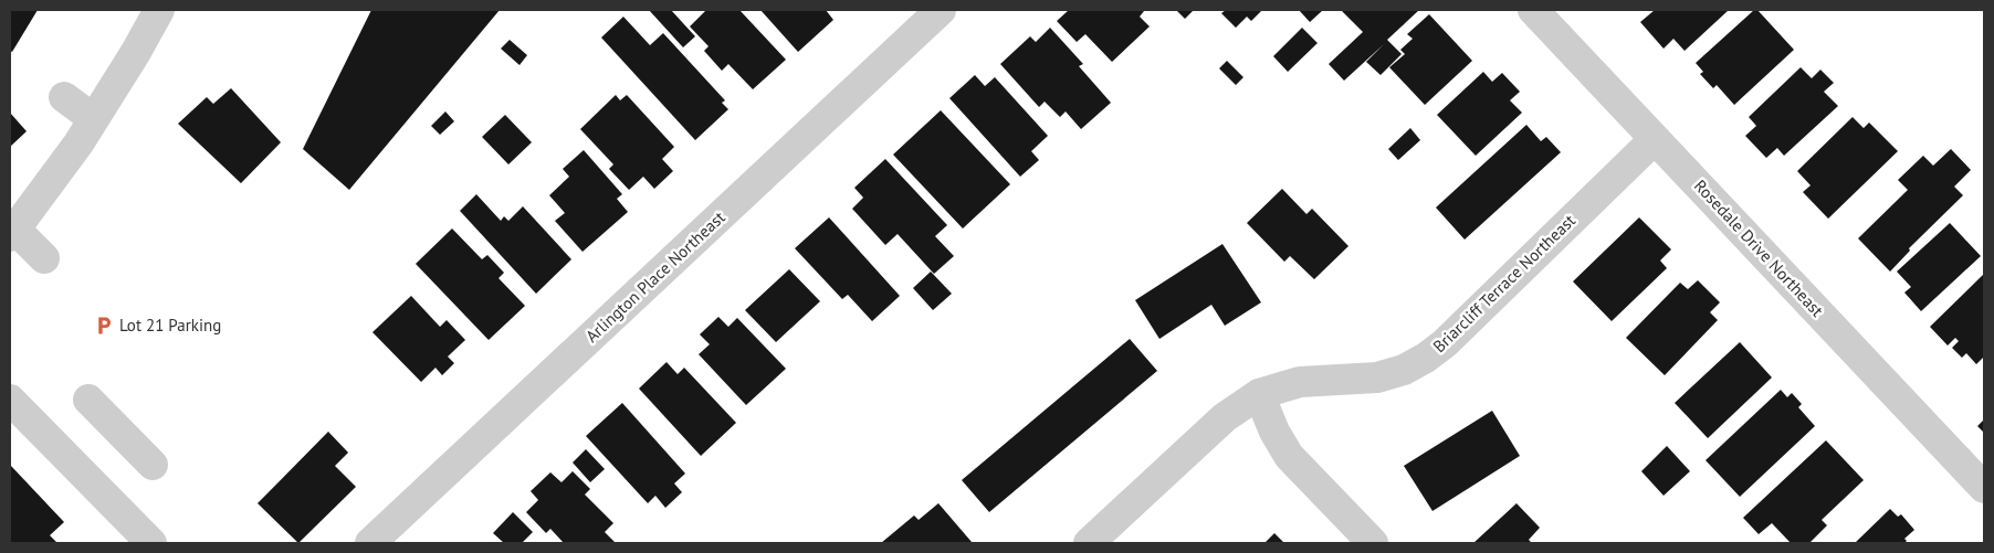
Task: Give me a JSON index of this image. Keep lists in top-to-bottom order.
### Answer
{
  "streets": {
    "street": ["Rosedale Drive Northeast", "Arlington Place Northeast", "Briarcliff Terrace Northeast"]
  },
  "crossings": [
    ["Rosedale Drive Northeast", "Briarcliff Terrace Northeast"]
  ],
  "places": {
    "parking": ["Lot 21 Parking"]
  }
}
